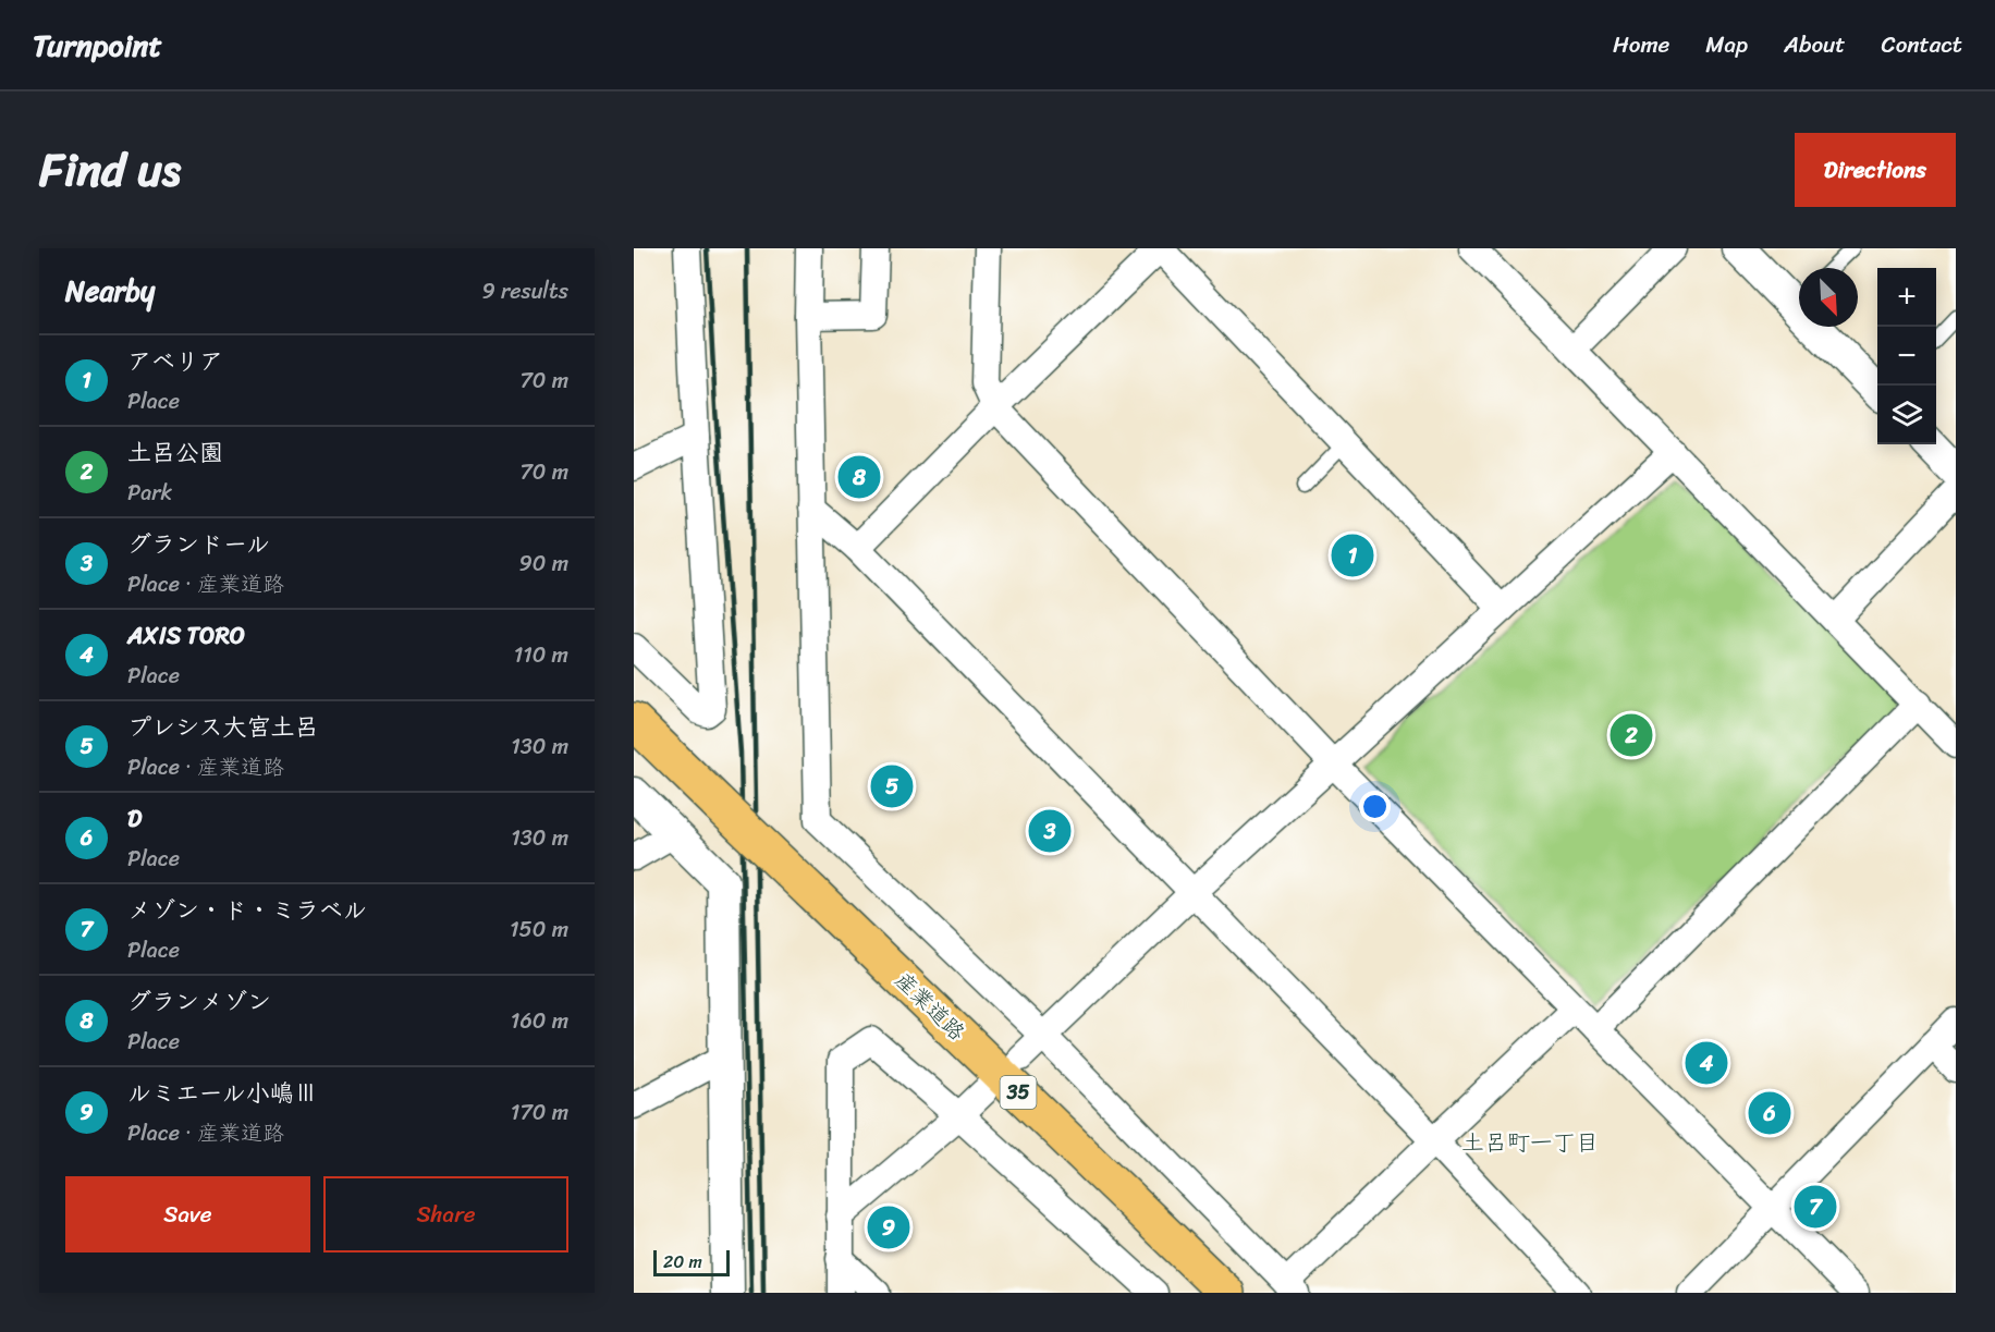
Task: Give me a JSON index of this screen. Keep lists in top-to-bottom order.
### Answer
{
  "streets": {
    "main road": ["産業道路", "35"]
  },
  "districts": ["土呂町一丁目"],
  "scale_bar": "20 m",
  "north": "bottom right",
  "page": {
    "header": "Turnpoint",
    "nav": [
      "Home",
      "Map",
      "About",
      "Contact"
    ],
    "title": "Find us",
    "buttons": [
      "Directions",
      ["Save", "Share"]
    ],
    "heading": ["Nearby", "9 results"],
    "map_buttons": ["+", "−"],
    "list": [
      {
        "mark": "1",
        "name": "アベリア",
        "note": "Place",
        "value": "70 m"
      },
      {
        "mark": "2",
        "name": "土呂公園",
        "note": "Park",
        "value": "70 m"
      },
      {
        "mark": "3",
        "name": "グランドール",
        "note": "Place · 産業道路",
        "value": "90 m"
      },
      {
        "mark": "4",
        "name": "AXIS TORO",
        "note": "Place",
        "value": "110 m"
      },
      {
        "mark": "5",
        "name": "プレシス大宮土呂",
        "note": "Place · 産業道路",
        "value": "130 m"
      },
      {
        "mark": "6",
        "name": "D",
        "note": "Place",
        "value": "130 m"
      },
      {
        "mark": "7",
        "name": "メゾン・ド・ミラベル",
        "note": "Place",
        "value": "150 m"
      },
      {
        "mark": "8",
        "name": "グランメゾン",
        "note": "Place",
        "value": "160 m"
      },
      {
        "mark": "9",
        "name": "ルミエール小嶋Ⅲ",
        "note": "Place · 産業道路",
        "value": "170 m"
      }
    ],
    "pins": [
      "8",
      "1",
      "2",
      "5",
      "3",
      "4",
      "6",
      "7",
      "9"
    ],
    "scale": "20 m"
  }
}
